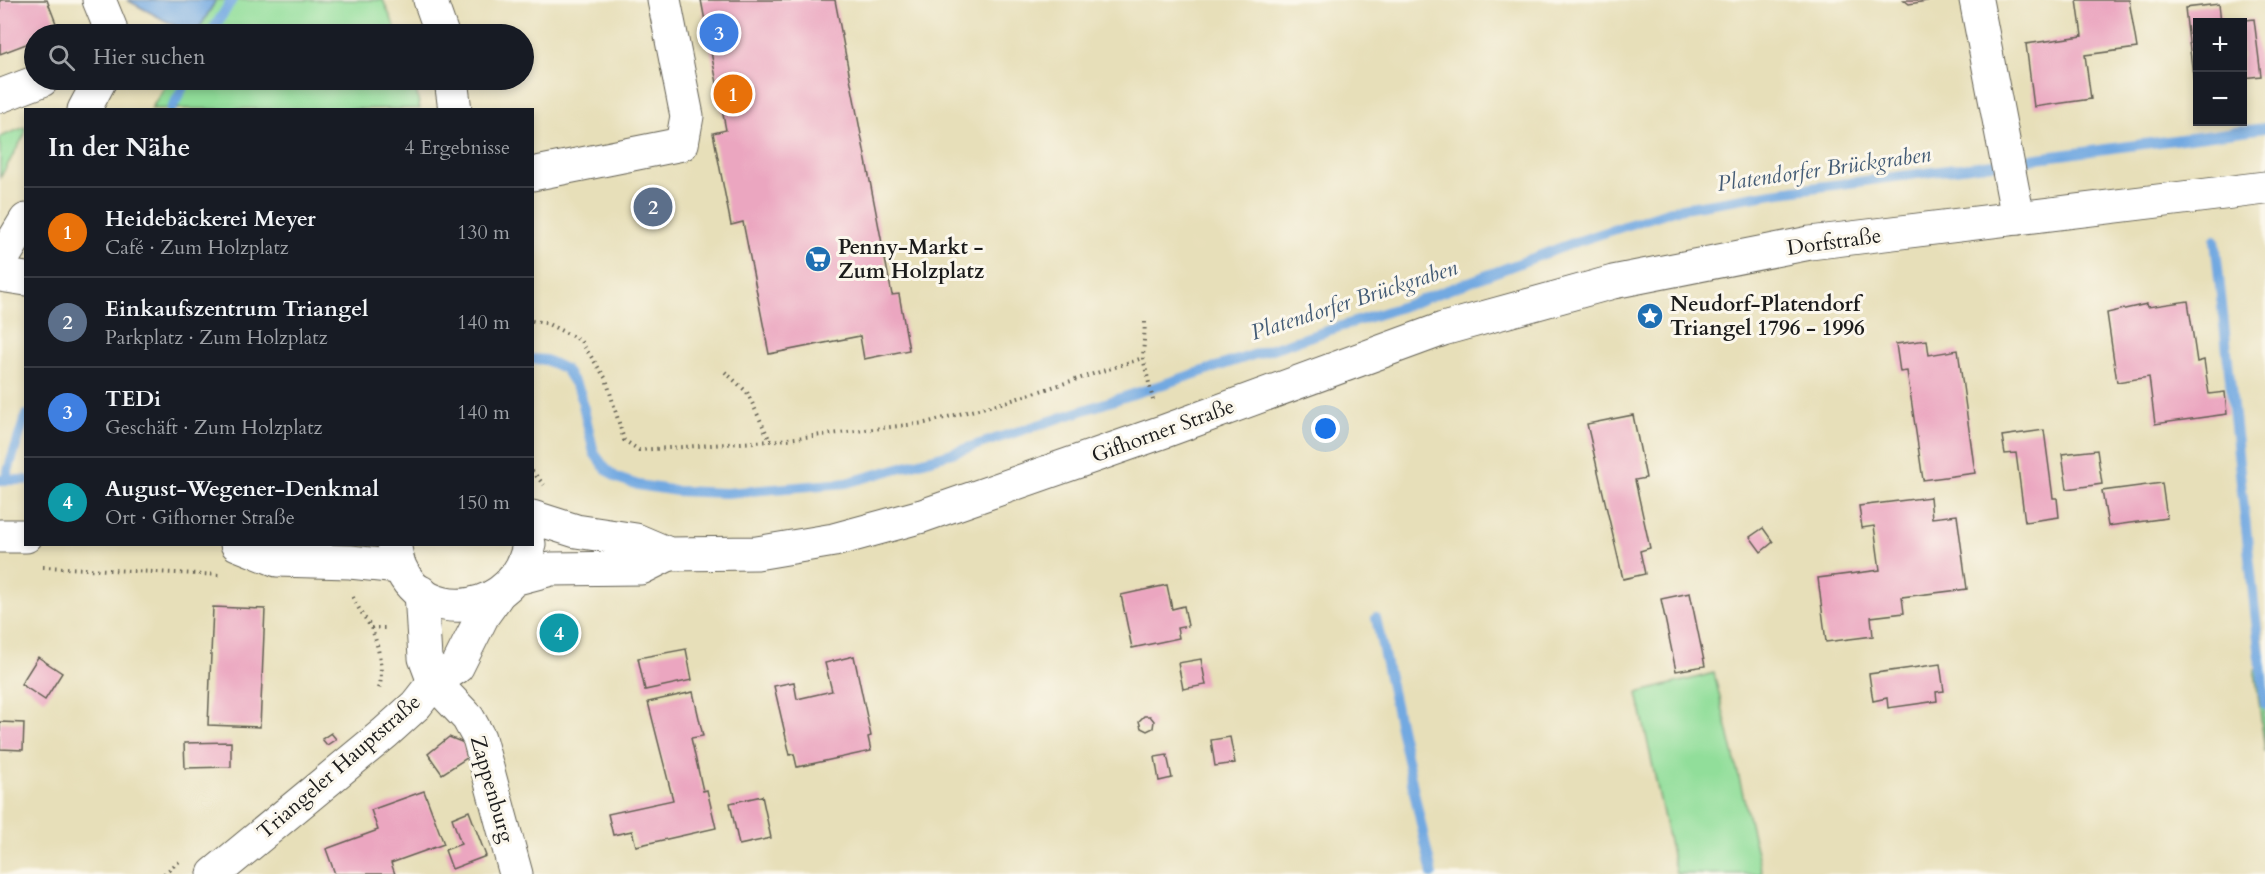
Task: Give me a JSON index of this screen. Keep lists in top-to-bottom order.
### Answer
{
  "streets": {
    "street": [
      "Dorfstraße",
      "Gifhorner Straße",
      "Triangeler Hauptstraße",
      "Zappenburg"
    ]
  },
  "crossings": [
    ["Dorfstraße", "Gifhorner Straße"],
    ["Gifhorner Straße", "Triangeler Hauptstraße"],
    ["Triangeler Hauptstraße", "Zappenburg"]
  ],
  "water": ["Platendorfer Brückgraben"],
  "places": {
    "supermarket": ["Penny-Markt - Zum Holzplatz"],
    "place": ["Neudorf-Platendorf Triangel 1796 - 1996"]
  },
  "page": {
    "pins": [
      "3",
      "1",
      "2",
      "4"
    ],
    "map_buttons": ["+", "−"],
    "search": "Hier suchen",
    "heading": ["In der Nähe", "4 Ergebnisse"],
    "list": [
      {
        "mark": "1",
        "name": "Heidebäckerei Meyer",
        "note": "Café · Zum Holzplatz",
        "value": "130 m"
      },
      {
        "mark": "2",
        "name": "Einkaufszentrum Triangel",
        "note": "Parkplatz · Zum Holzplatz",
        "value": "140 m"
      },
      {
        "mark": "3",
        "name": "TEDi",
        "note": "Geschäft · Zum Holzplatz",
        "value": "140 m"
      },
      {
        "mark": "4",
        "name": "August-Wegener-Denkmal",
        "note": "Ort · Gifhorner Straße",
        "value": "150 m"
      }
    ]
  }
}
